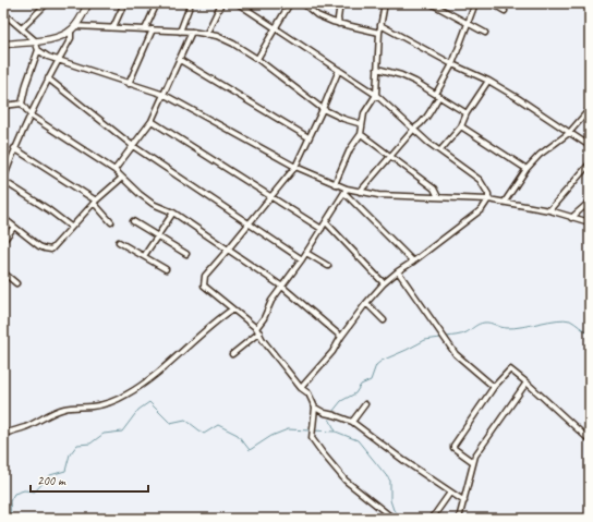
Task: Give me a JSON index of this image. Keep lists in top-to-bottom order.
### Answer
{
  "scale_bar": "200 m"
}
